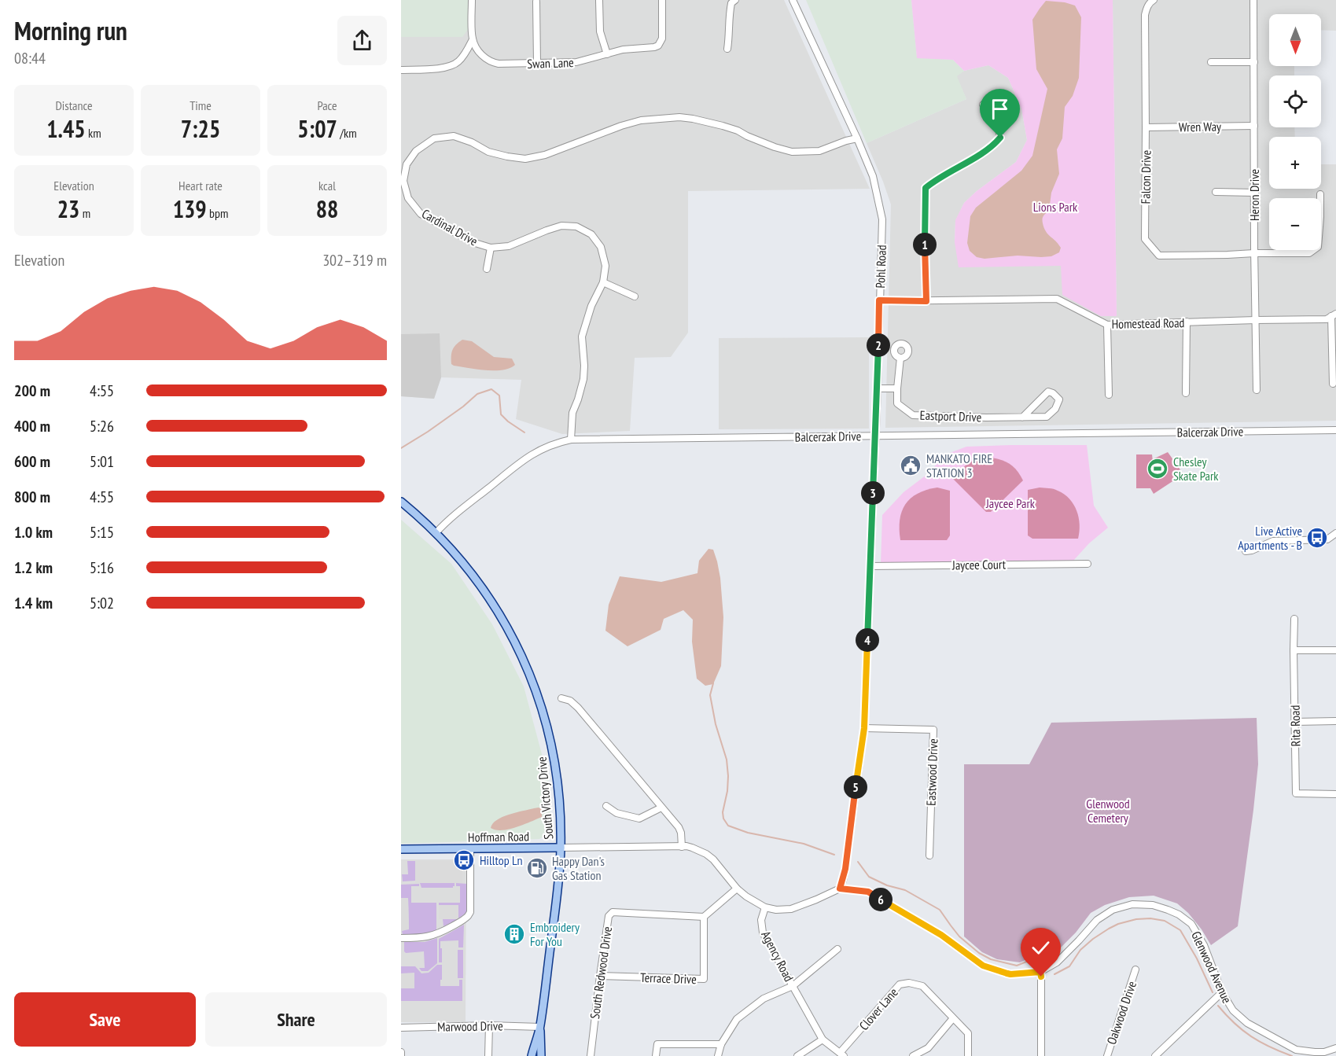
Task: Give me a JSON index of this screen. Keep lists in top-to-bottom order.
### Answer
{
  "streets": {
    "main road": ["South Victory Drive", "Hoffman Road"],
    "street": [
      "Swan Lane",
      "Wren Way",
      "Falcon Drive",
      "Heron Drive",
      "Cardinal Drive",
      "Pohl Road",
      "Homestead Road",
      "Eastport Drive",
      "Balcerzak Drive",
      "Jaycee Court",
      "Rita Road",
      "Eastwood Drive",
      "Agency Road",
      "Glenwood Avenue",
      "South Redwood Drive",
      "Terrace Drive",
      "Clover Lane",
      "Oakwood Drive",
      "Marwood Drive"
    ]
  },
  "crossings": [
    ["Wren Way", "Falcon Drive"],
    ["Wren Way", "Heron Drive"],
    ["Falcon Drive", "Heron Drive"],
    ["Heron Drive", "Homestead Road"],
    ["Cardinal Drive", "Pohl Road"],
    ["Cardinal Drive", "Balcerzak Drive"],
    ["Pohl Road", "Homestead Road"],
    ["Pohl Road", "Balcerzak Drive"],
    ["Pohl Road", "Jaycee Court"],
    ["Pohl Road", "Eastwood Drive"],
    ["Pohl Road", "Glenwood Avenue"],
    ["Balcerzak Drive", "South Victory Drive"],
    ["South Victory Drive", "Hoffman Road"],
    ["South Victory Drive", "Marwood Drive"],
    ["Agency Road", "Clover Lane"],
    ["South Redwood Drive", "Terrace Drive"]
  ],
  "parks": ["Lions Park", "Jaycee Park", "Glenwood Cemetery"],
  "places": {
    "public building": ["MANKATO FIRE STATION 3"],
    "sports": ["Chesley Skate Park"],
    "bus stop": ["Live Active Apartments - B", "Hilltop Ln"],
    "fuel station": ["Happy Dan's Gas Station"],
    "building": ["Embroidery For You"]
  },
  "north": "bottom",
  "page": {
    "heading": ["Morning run", "08:44"],
    "map_buttons": ["+", "−"],
    "stats": [
      ["Distance", "1.45 km"],
      ["Time", "7:25"],
      ["Pace", "5:07 /km"],
      ["Elevation", "23 m"],
      ["Heart rate", "139 bpm"],
      ["kcal", "88"]
    ],
    "pins": [
      "1",
      "2",
      "3",
      "4",
      "5",
      "6"
    ],
    "chart": ["Elevation", "302–319 m"],
    "list": [
      {
        "name": "200 m",
        "note": "4:55"
      },
      {
        "name": "400 m",
        "note": "5:26"
      },
      {
        "name": "600 m",
        "note": "5:01"
      },
      {
        "name": "800 m",
        "note": "4:55"
      },
      {
        "name": "1.0 km",
        "note": "5:15"
      },
      {
        "name": "1.2 km",
        "note": "5:16"
      },
      {
        "name": "1.4 km",
        "note": "5:02"
      }
    ],
    "buttons": ["Save", "Share"]
  }
}
